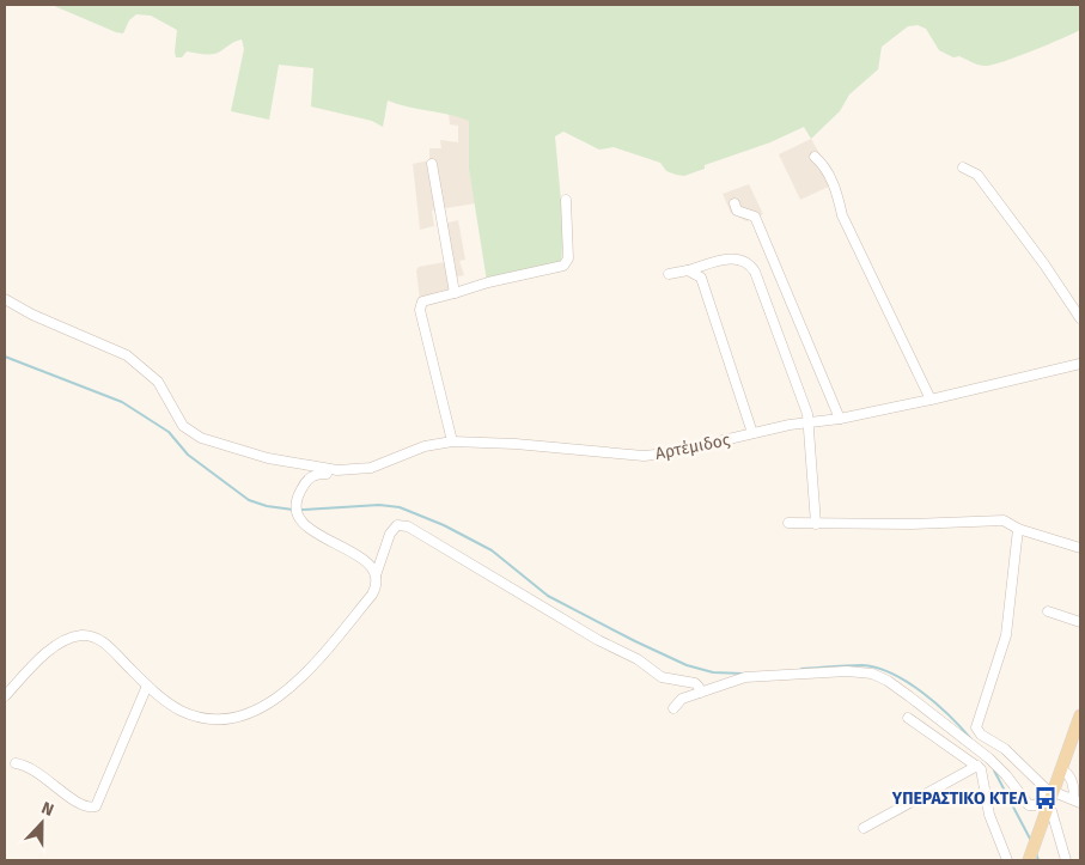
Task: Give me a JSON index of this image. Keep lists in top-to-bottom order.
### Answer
{
  "streets": {
    "street": ["Αρτέμιδος"]
  },
  "places": {
    "bus stop": ["ΥΠΕΡΑΣΤΙΚΟ ΚΤΕΛ"]
  },
  "north": "top"
}
